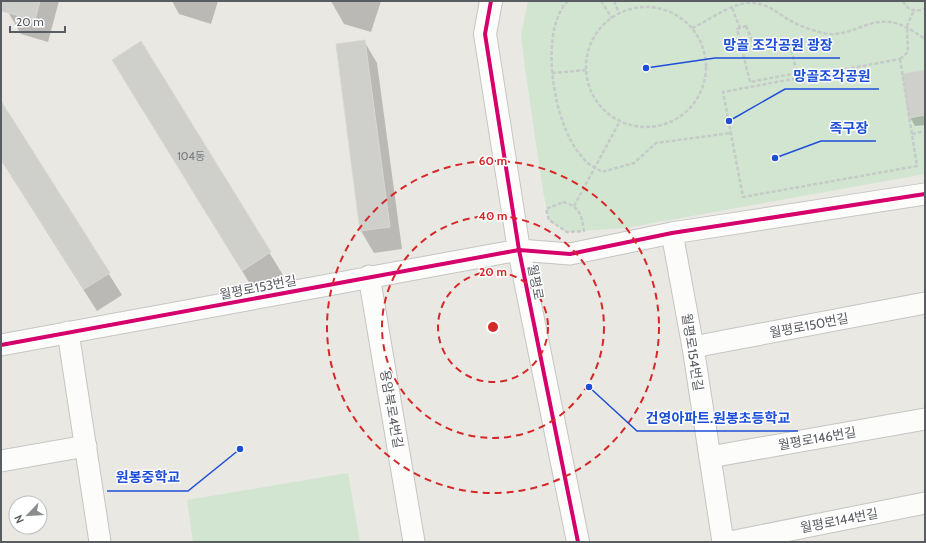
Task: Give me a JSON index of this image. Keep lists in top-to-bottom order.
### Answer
{
  "streets": {
    "street": [
      "월평로",
      "월평로153번길",
      "월평로150번길",
      "월평로154번길",
      "용암북로4번길",
      "월평로146번길",
      "월평로144번길"
    ]
  },
  "crossings": [
    ["월평로", "월평로153번길"],
    ["월평로153번길", "월평로154번길"],
    ["월평로153번길", "용암북로4번길"],
    ["월평로150번길", "월평로154번길"],
    ["월평로154번길", "월평로146번길"]
  ],
  "places": [
    "망골 조각공원 광장",
    "망골조각공원",
    "족구장",
    "건영아파트.원봉초등학교",
    "원봉중학교"
  ],
  "house_numbers": ["104동"],
  "scale_bar": "20 m",
  "north": "bottom left",
  "rings": ["60 m", "40 m", "20 m"]
}
